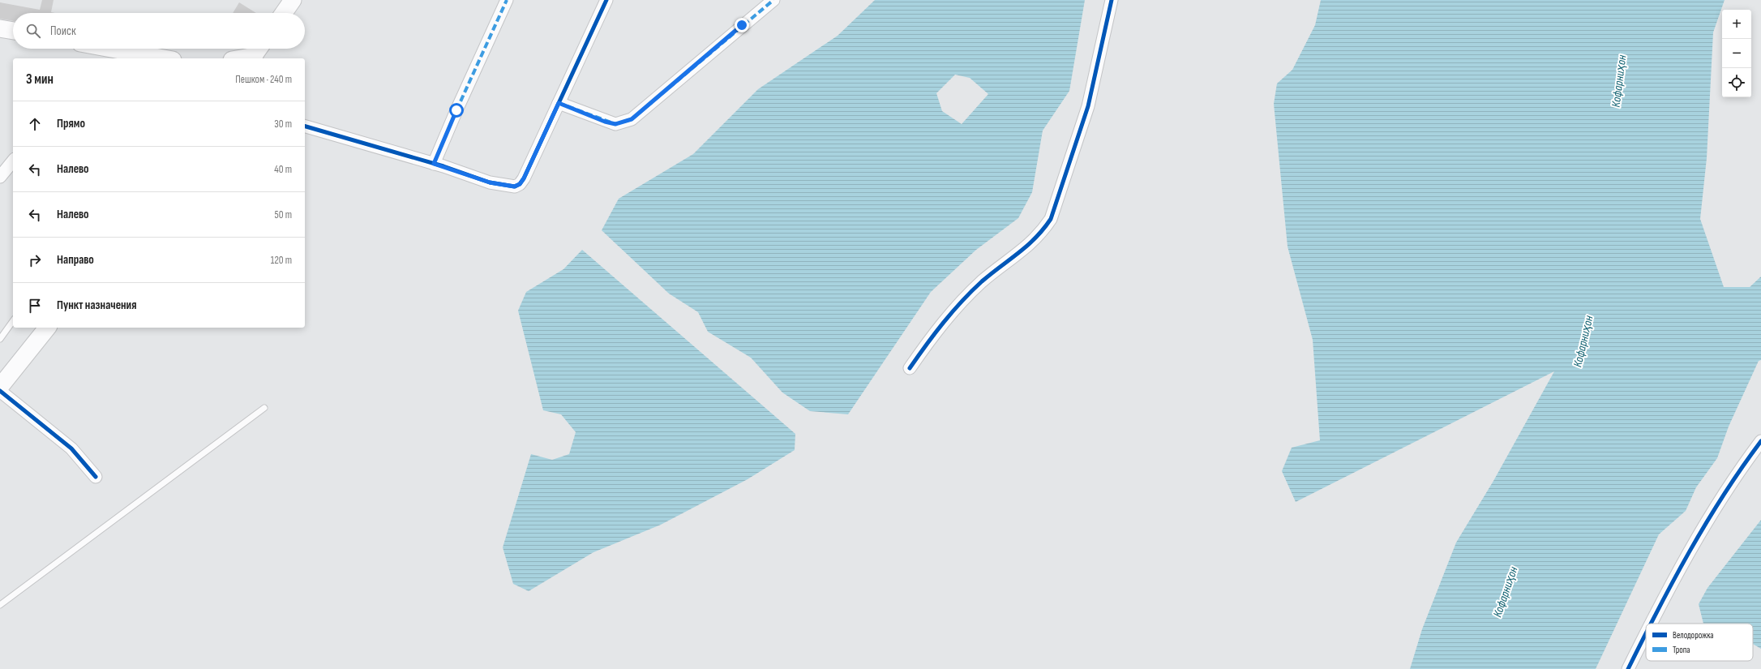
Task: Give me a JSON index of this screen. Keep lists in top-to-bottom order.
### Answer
{
  "water": ["Кофарниҳон"],
  "legend": ["Велодорожка", "Тропа"],
  "page": {
    "map_buttons": ["+", "−"],
    "search": "Поиск",
    "heading": ["3 мин", "Пешком · 240 m"],
    "list": [
      ["Прямо", "30 m"],
      ["Налево", "40 m"],
      ["Налево", "50 m"],
      ["Направо", "120 m"],
      "Пункт назначения"
    ]
  }
}
